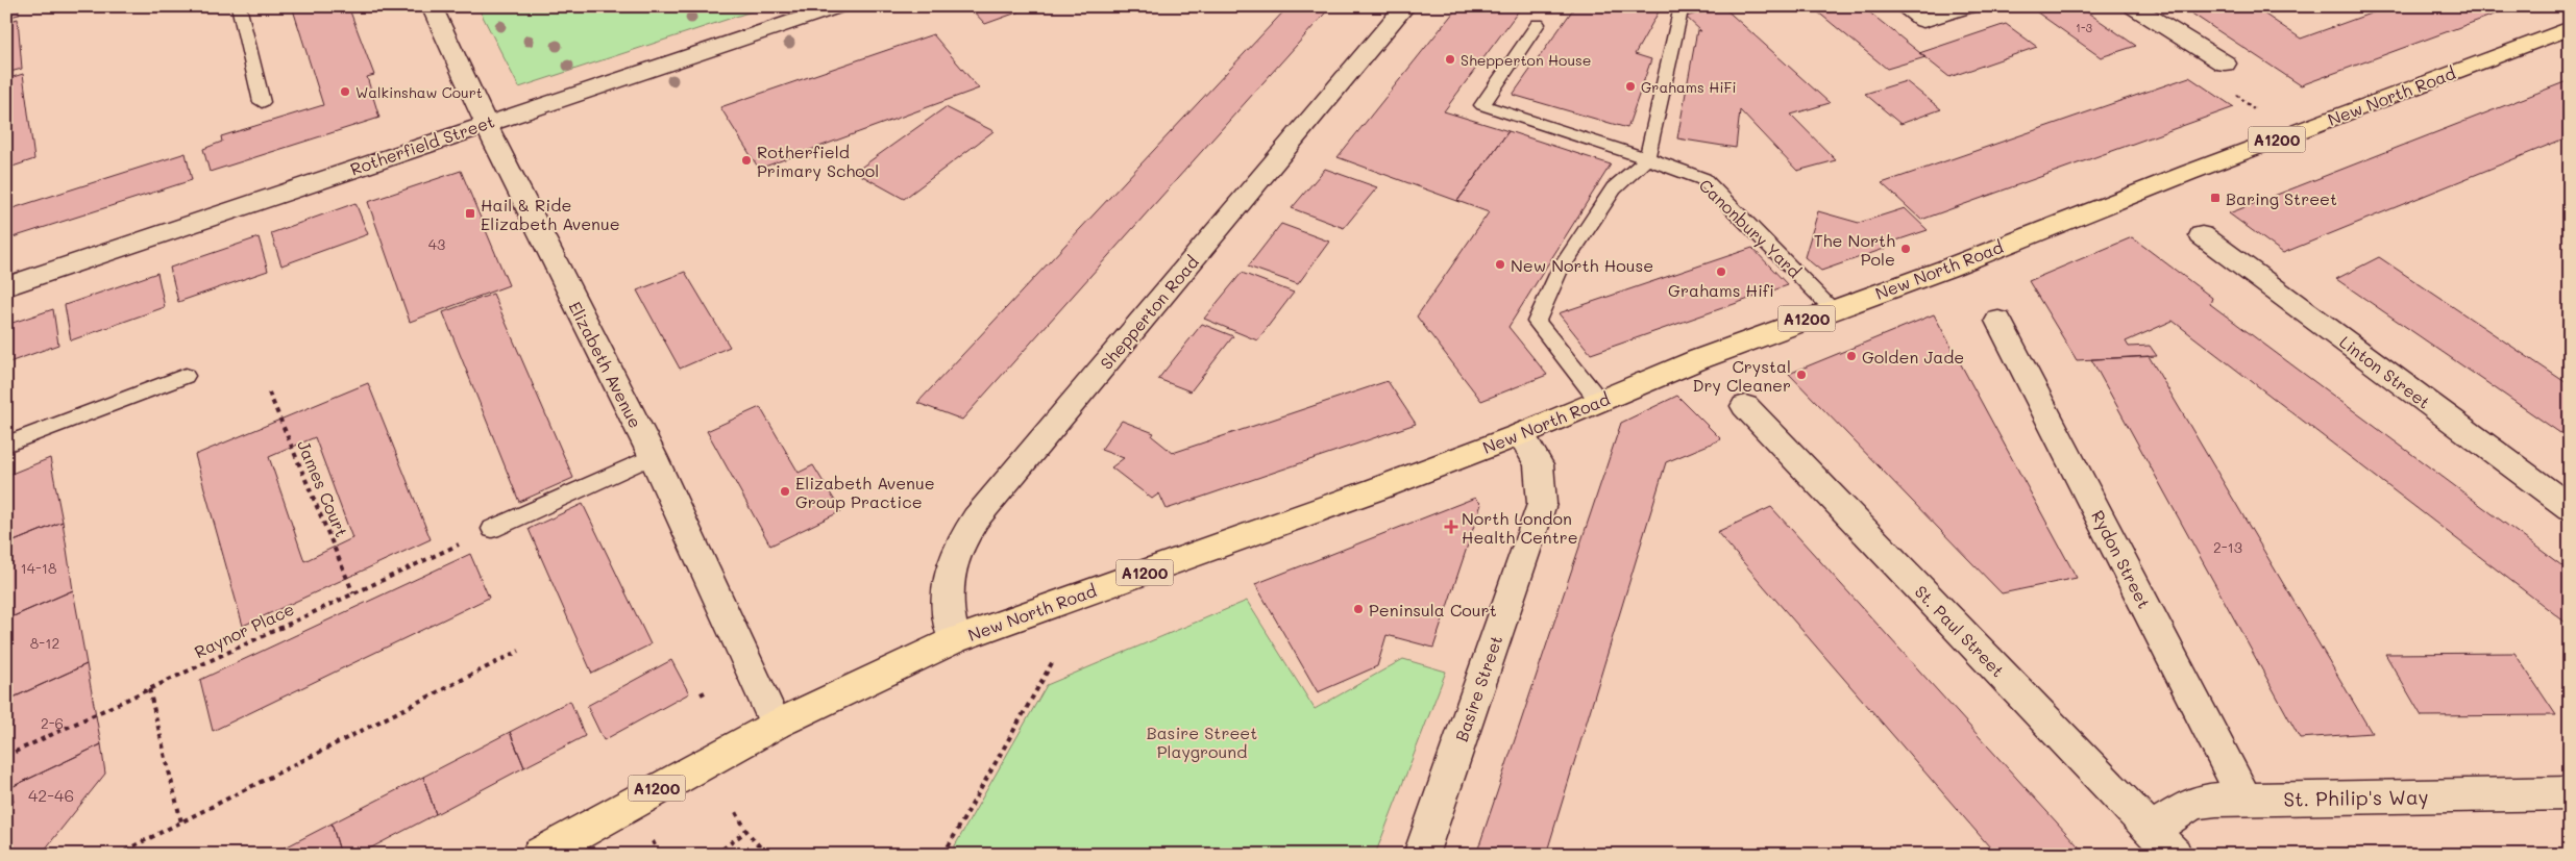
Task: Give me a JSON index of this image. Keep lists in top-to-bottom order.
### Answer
{
  "streets": {
    "main road": ["New North Road", "A1200"],
    "street": [
      "Rotherfield Street",
      "Shepperton Road",
      "Elizabeth Avenue",
      "Linton Street",
      "Rydon Street",
      "St. Paul Street",
      "Basire Street",
      "St. Philip's Way"
    ],
    "lane": ["Canonbury Yard"],
    "path": ["James Court", "Raynor Place"]
  },
  "crossings": [
    ["New North Road", "Canonbury Yard"],
    ["New North Road", "Shepperton Road"],
    ["New North Road", "Elizabeth Avenue"],
    ["New North Road", "Basire Street"],
    ["Rotherfield Street", "Elizabeth Avenue"],
    ["James Court", "Raynor Place"],
    ["Rydon Street", "St. Philip's Way"],
    ["St. Paul Street", "St. Philip's Way"]
  ],
  "parks": ["Basire Street Playground"],
  "places": {
    "other": [
      "Shepperton House",
      "Grahams HiFi",
      "Walkinshaw Court",
      "Rotherfield Primary School",
      "The North Pole",
      "New North House",
      "Grahams Hifi",
      "Golden Jade",
      "Crystal Dry Cleaner",
      "Elizabeth Avenue Group Practice",
      "Peninsula Court"
    ],
    "transit": ["Baring Street", "Hail & Ride Elizabeth Avenue"],
    "health": ["North London Health Centre"]
  },
  "house_numbers": [
    "1-3",
    "43",
    "2-13",
    "14-18",
    "8-12",
    "2-6",
    "42-46"
  ]
}
